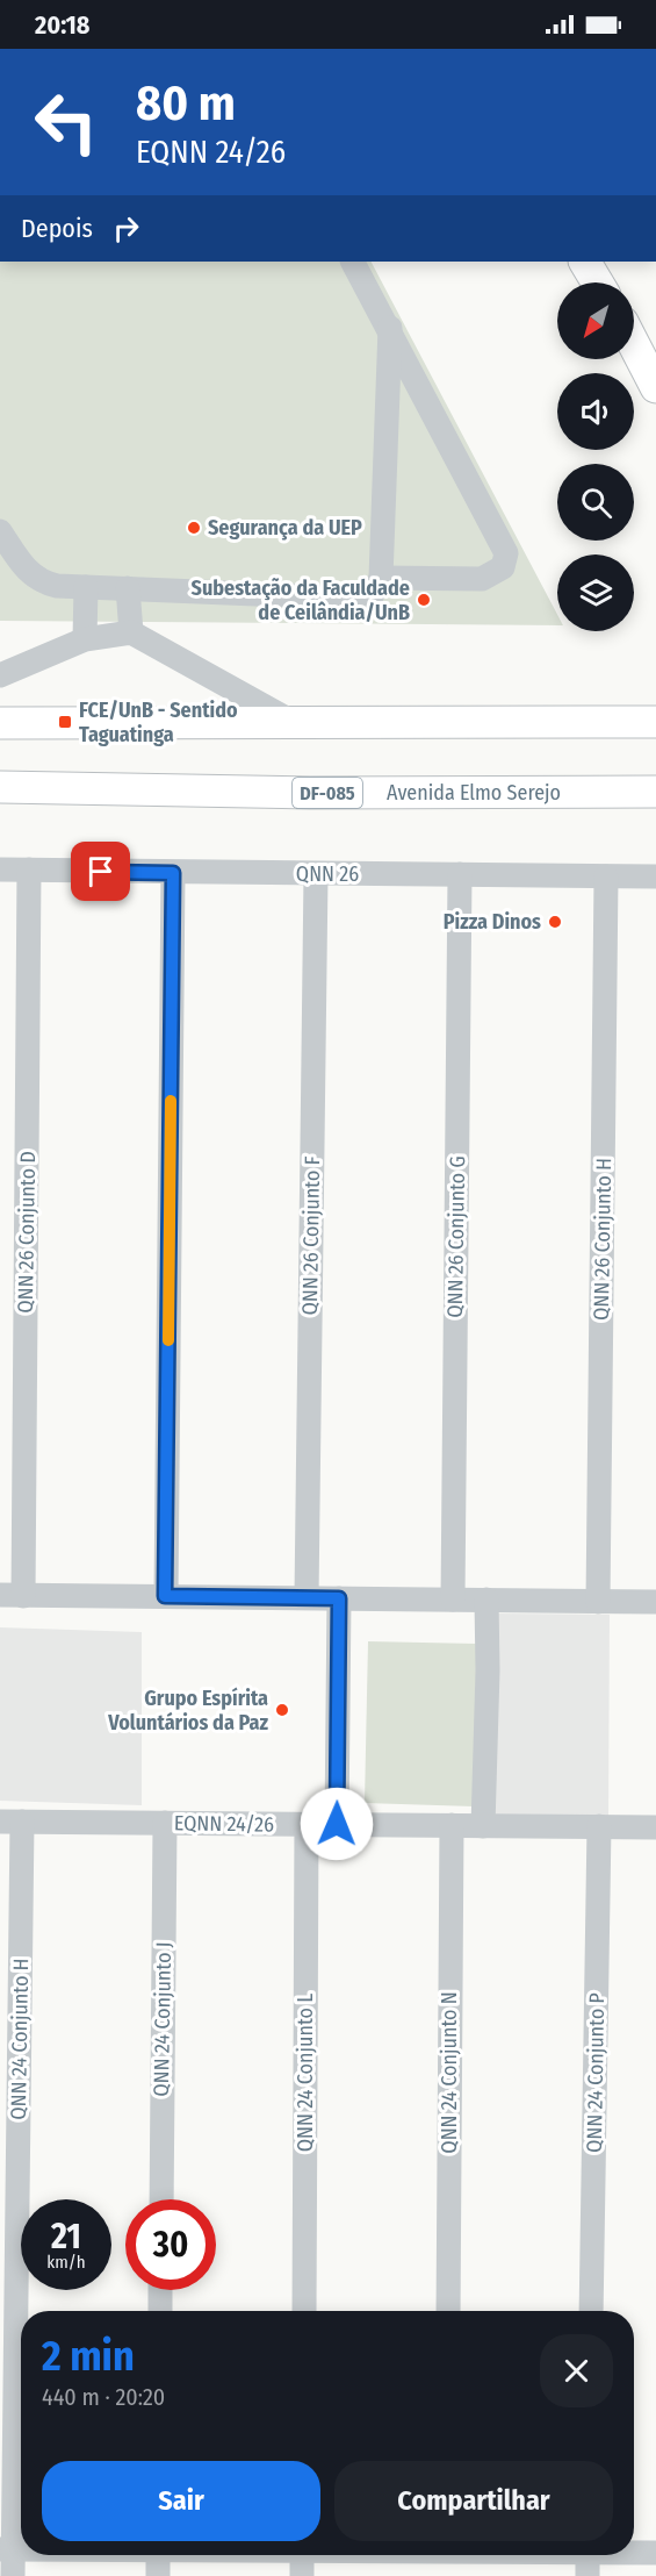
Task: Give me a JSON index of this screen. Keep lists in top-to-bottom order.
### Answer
{
  "streets": {
    "main road": ["DF-085", "Avenida Elmo Serejo"],
    "street": [
      "QNN 26",
      "QNN 26 Conjunto D",
      "QNN 26 Conjunto F",
      "QNN 26 Conjunto G",
      "QNN 26 Conjunto H",
      "EQNN 24/26",
      "QNN 24 Conjunto J",
      "QNN 24 Conjunto H",
      "QNN 24 Conjunto L",
      "QNN 24 Conjunto N",
      "QNN 24 Conjunto P"
    ]
  },
  "crossings": [
    ["QNN 26", "QNN 26 Conjunto D"],
    ["QNN 26", "QNN 26 Conjunto F"],
    ["QNN 26", "QNN 26 Conjunto G"],
    ["QNN 26", "QNN 26 Conjunto H"],
    ["EQNN 24/26", "QNN 24 Conjunto J"],
    ["EQNN 24/26", "QNN 24 Conjunto H"],
    ["EQNN 24/26", "QNN 24 Conjunto L"],
    ["EQNN 24/26", "QNN 24 Conjunto N"],
    ["EQNN 24/26", "QNN 24 Conjunto P"]
  ],
  "places": {
    "other": [
      "Segurança da UEP",
      "Subestação da Faculdade de Ceilândia/UnB",
      "Pizza Dinos",
      "Grupo Espírita Voluntários da Paz"
    ],
    "transit": ["FCE/UnB - Sentido Taguatinga"]
  },
  "north": "bottom left",
  "page": {
    "status": "20:18",
    "turn": ["80 m", "EQNN 24/26"],
    "then": "Depois",
    "speed": "21 km/h",
    "limit": "30",
    "heading": ["2 min", "440 m · 20:20"],
    "buttons": ["Sair", "Compartilhar"]
  }
}
